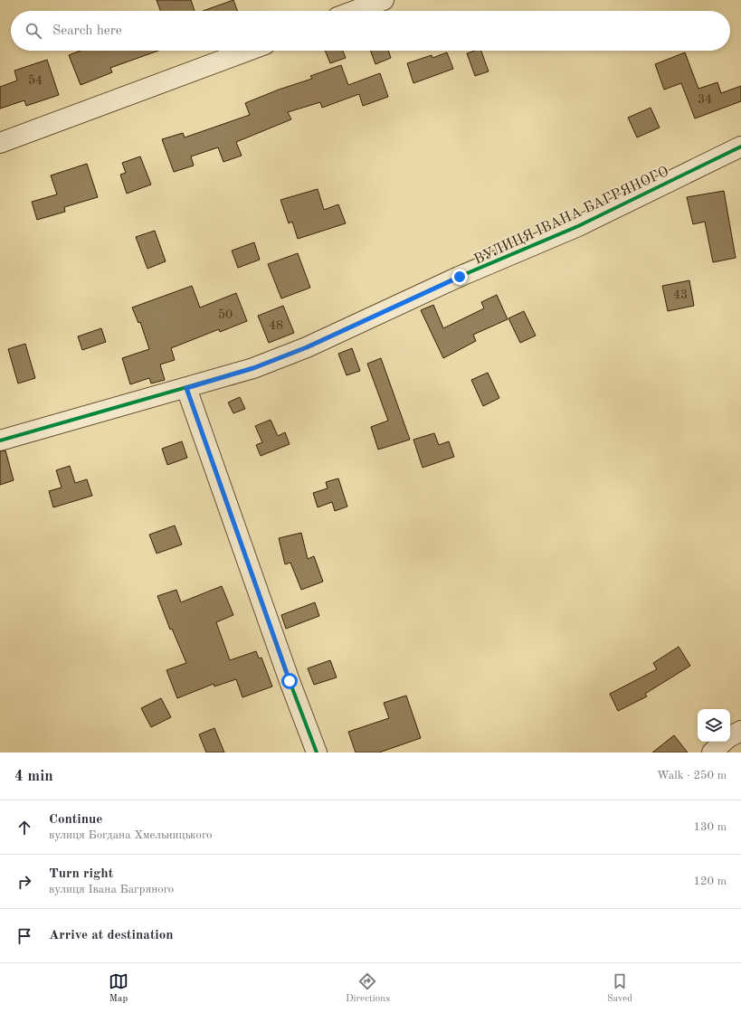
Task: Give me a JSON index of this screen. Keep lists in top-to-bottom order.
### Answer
{
  "streets": {
    "street": ["ВУЛИЦЯ ІВАНА БАГРЯНОГО"]
  },
  "house_numbers": [
    "54",
    "34",
    "43",
    "50",
    "48"
  ],
  "page": {
    "search": "Search here",
    "heading": ["4 min", "Walk · 250 m"],
    "list": [
      ["Continue", "вулиця Богдана Хмельницького", "130 m"],
      ["Turn right", "вулиця Івана Багряного", "120 m"],
      "Arrive at destination"
    ],
    "nav": ["Map", "Directions", "Saved"]
  }
}
